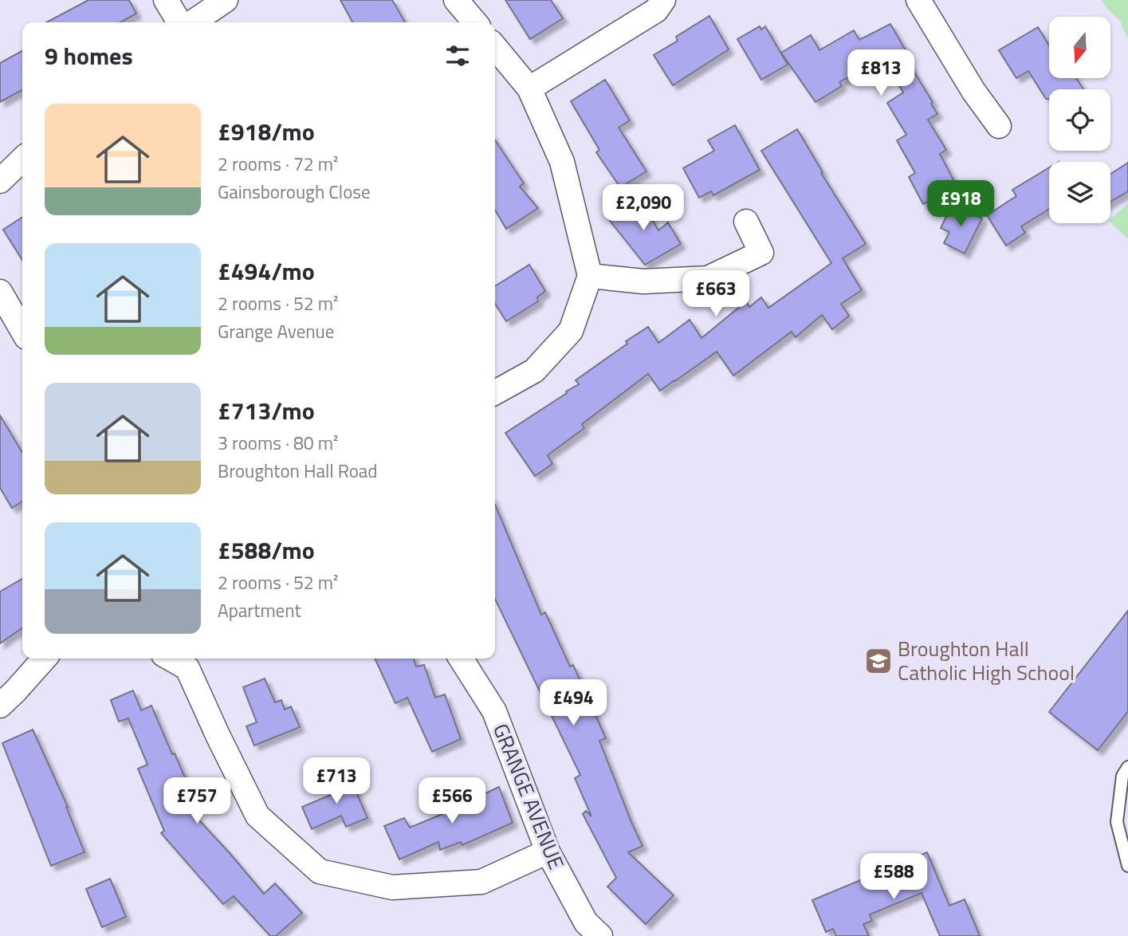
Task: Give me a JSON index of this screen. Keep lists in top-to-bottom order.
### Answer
{
  "streets": {
    "street": ["GRANGE AVENUE"]
  },
  "places": {
    "school or university": ["Broughton Hall Catholic High School"]
  },
  "north": "bottom",
  "page": {
    "heading": "9 homes",
    "price": [
      "£813",
      "£918",
      "£2,090",
      "£663",
      "£494",
      "£713",
      "£757",
      "£566",
      "£588"
    ],
    "list": [
      {
        "name": "£918/mo",
        "note": "2 rooms · 72 m² · Gainsborough Close"
      },
      {
        "name": "£494/mo",
        "note": "2 rooms · 52 m² · Grange Avenue"
      },
      {
        "name": "£713/mo",
        "note": "3 rooms · 80 m² · Broughton Hall Road"
      },
      {
        "name": "£588/mo",
        "note": "2 rooms · 52 m² · Apartment"
      }
    ]
  }
}
